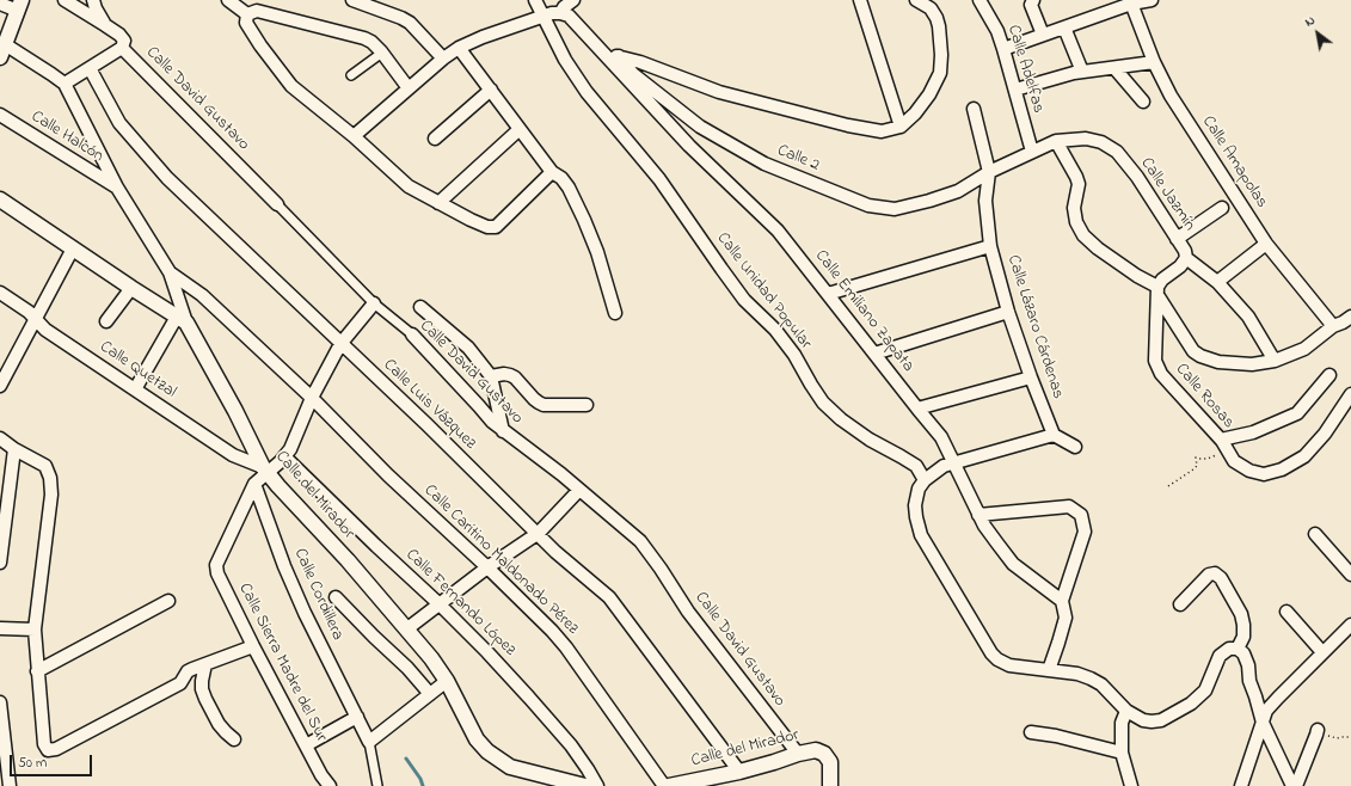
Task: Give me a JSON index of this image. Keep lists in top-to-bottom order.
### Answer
{
  "streets": {
    "street": [
      "Calle Adelfas",
      "Calle David Gustavo",
      "Calle Halcón",
      "Calle 2",
      "Calle Amapolas",
      "Calle Jazmín",
      "Calle Unidad Popular",
      "Calle Emiliano Zapata",
      "Calle Lázaro Cárdenas",
      "Calle Quetzal",
      "Calle Rosas",
      "Calle Luis Vázquez",
      "Calle del Mirador",
      "Calle Caritino Maldonado Pérez",
      "Calle Cordillera",
      "Calle Fernando López",
      "Calle Sierra Madre del Sur"
    ]
  },
  "crossings": [
    ["Calle Adelfas", "Calle Jazmín"],
    ["Calle David Gustavo", "Calle del Mirador"],
    ["Calle 2", "Calle Jazmín"],
    ["Calle 2", "Calle Lázaro Cárdenas"],
    ["Calle Jazmín", "Calle Lázaro Cárdenas"],
    ["Calle Quetzal", "Calle del Mirador"],
    ["Calle Luis Vázquez", "Calle del Mirador"],
    ["Calle Cordillera", "Calle Sierra Madre del Sur"]
  ],
  "scale_bar": "50 m",
  "north": "top left"
}
